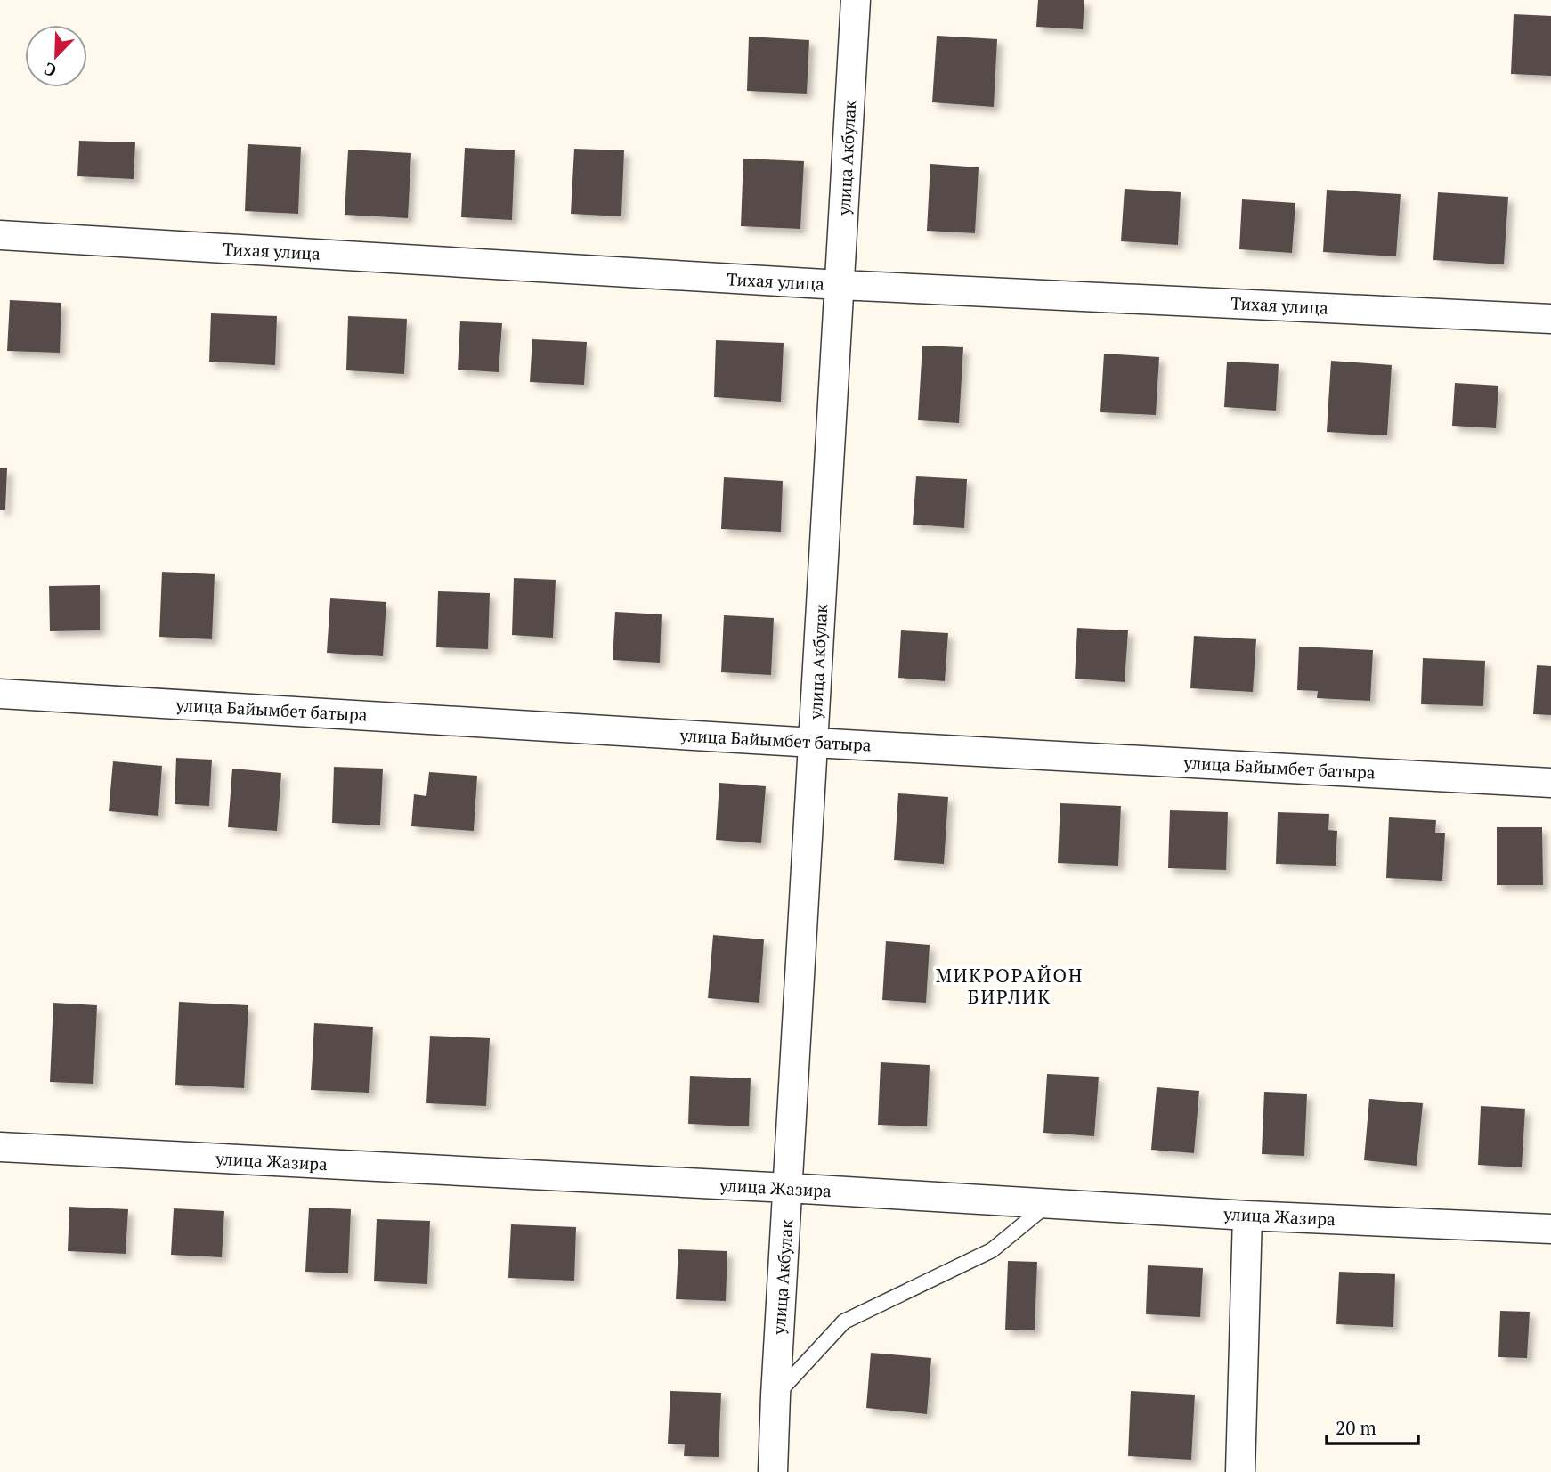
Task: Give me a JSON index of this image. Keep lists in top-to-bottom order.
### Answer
{
  "streets": {
    "street": [
      "улица Акбулак",
      "Тихая улица",
      "улица Байымбет батыра",
      "улица Жазира"
    ]
  },
  "crossings": [
    ["улица Акбулак", "Тихая улица"],
    ["улица Акбулак", "улица Байымбет батыра"],
    ["улица Акбулак", "улица Жазира"]
  ],
  "districts": ["МИКРОРАЙОН БИРЛИК"],
  "scale_bar": "20 m",
  "north": "bottom left"
}
